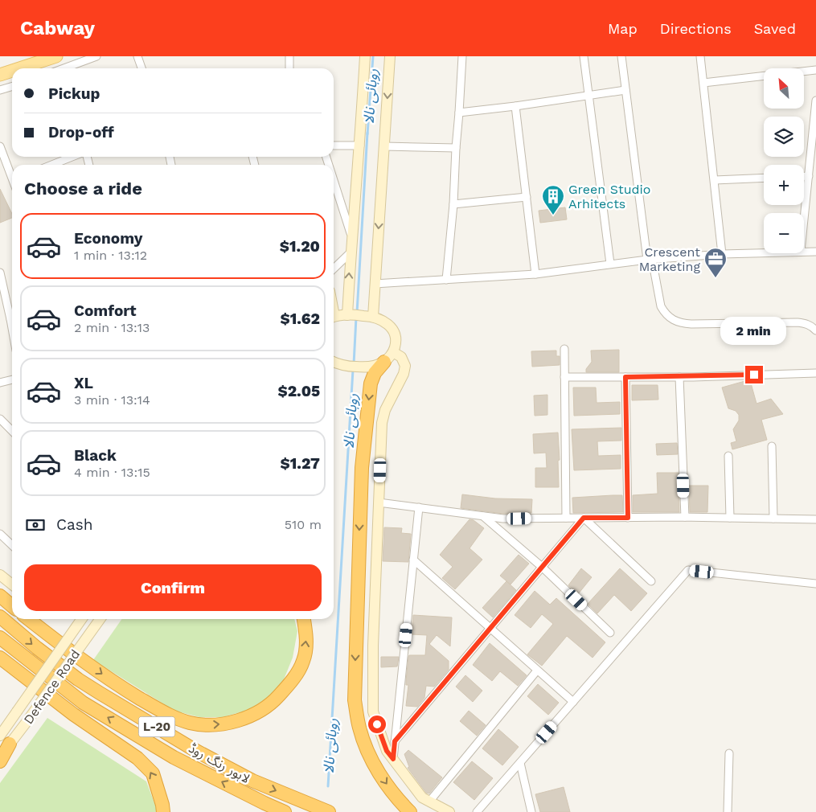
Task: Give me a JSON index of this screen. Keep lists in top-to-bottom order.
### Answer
{
  "streets": {
    "highway": ["L-20", "لاہور رنگ روڈ"],
    "street": ["Defence Road"]
  },
  "water": ["روہائی نالا"],
  "places": {
    "building": ["Green Studio Arhitects"],
    "office": ["Crescent Marketing"]
  },
  "north": "top left",
  "page": {
    "header": "Cabway",
    "nav": ["Map", "Directions", "Saved"],
    "map_buttons": ["+", "−"],
    "banner": ["Pickup", "Drop-off"],
    "heading": "Choose a ride",
    "list": [
      {
        "name": "Economy",
        "note": "1 min · 13:12",
        "value": "$1.20"
      },
      {
        "name": "Comfort",
        "note": "2 min · 13:13",
        "value": "$1.62"
      },
      {
        "name": "XL",
        "note": "3 min · 13:14",
        "value": "$2.05"
      },
      {
        "name": "Black",
        "note": "4 min · 13:15",
        "value": "$1.27"
      }
    ],
    "bubble": "2 min",
    "pay": ["Cash", "510 m"],
    "buttons": "Confirm"
  }
}
